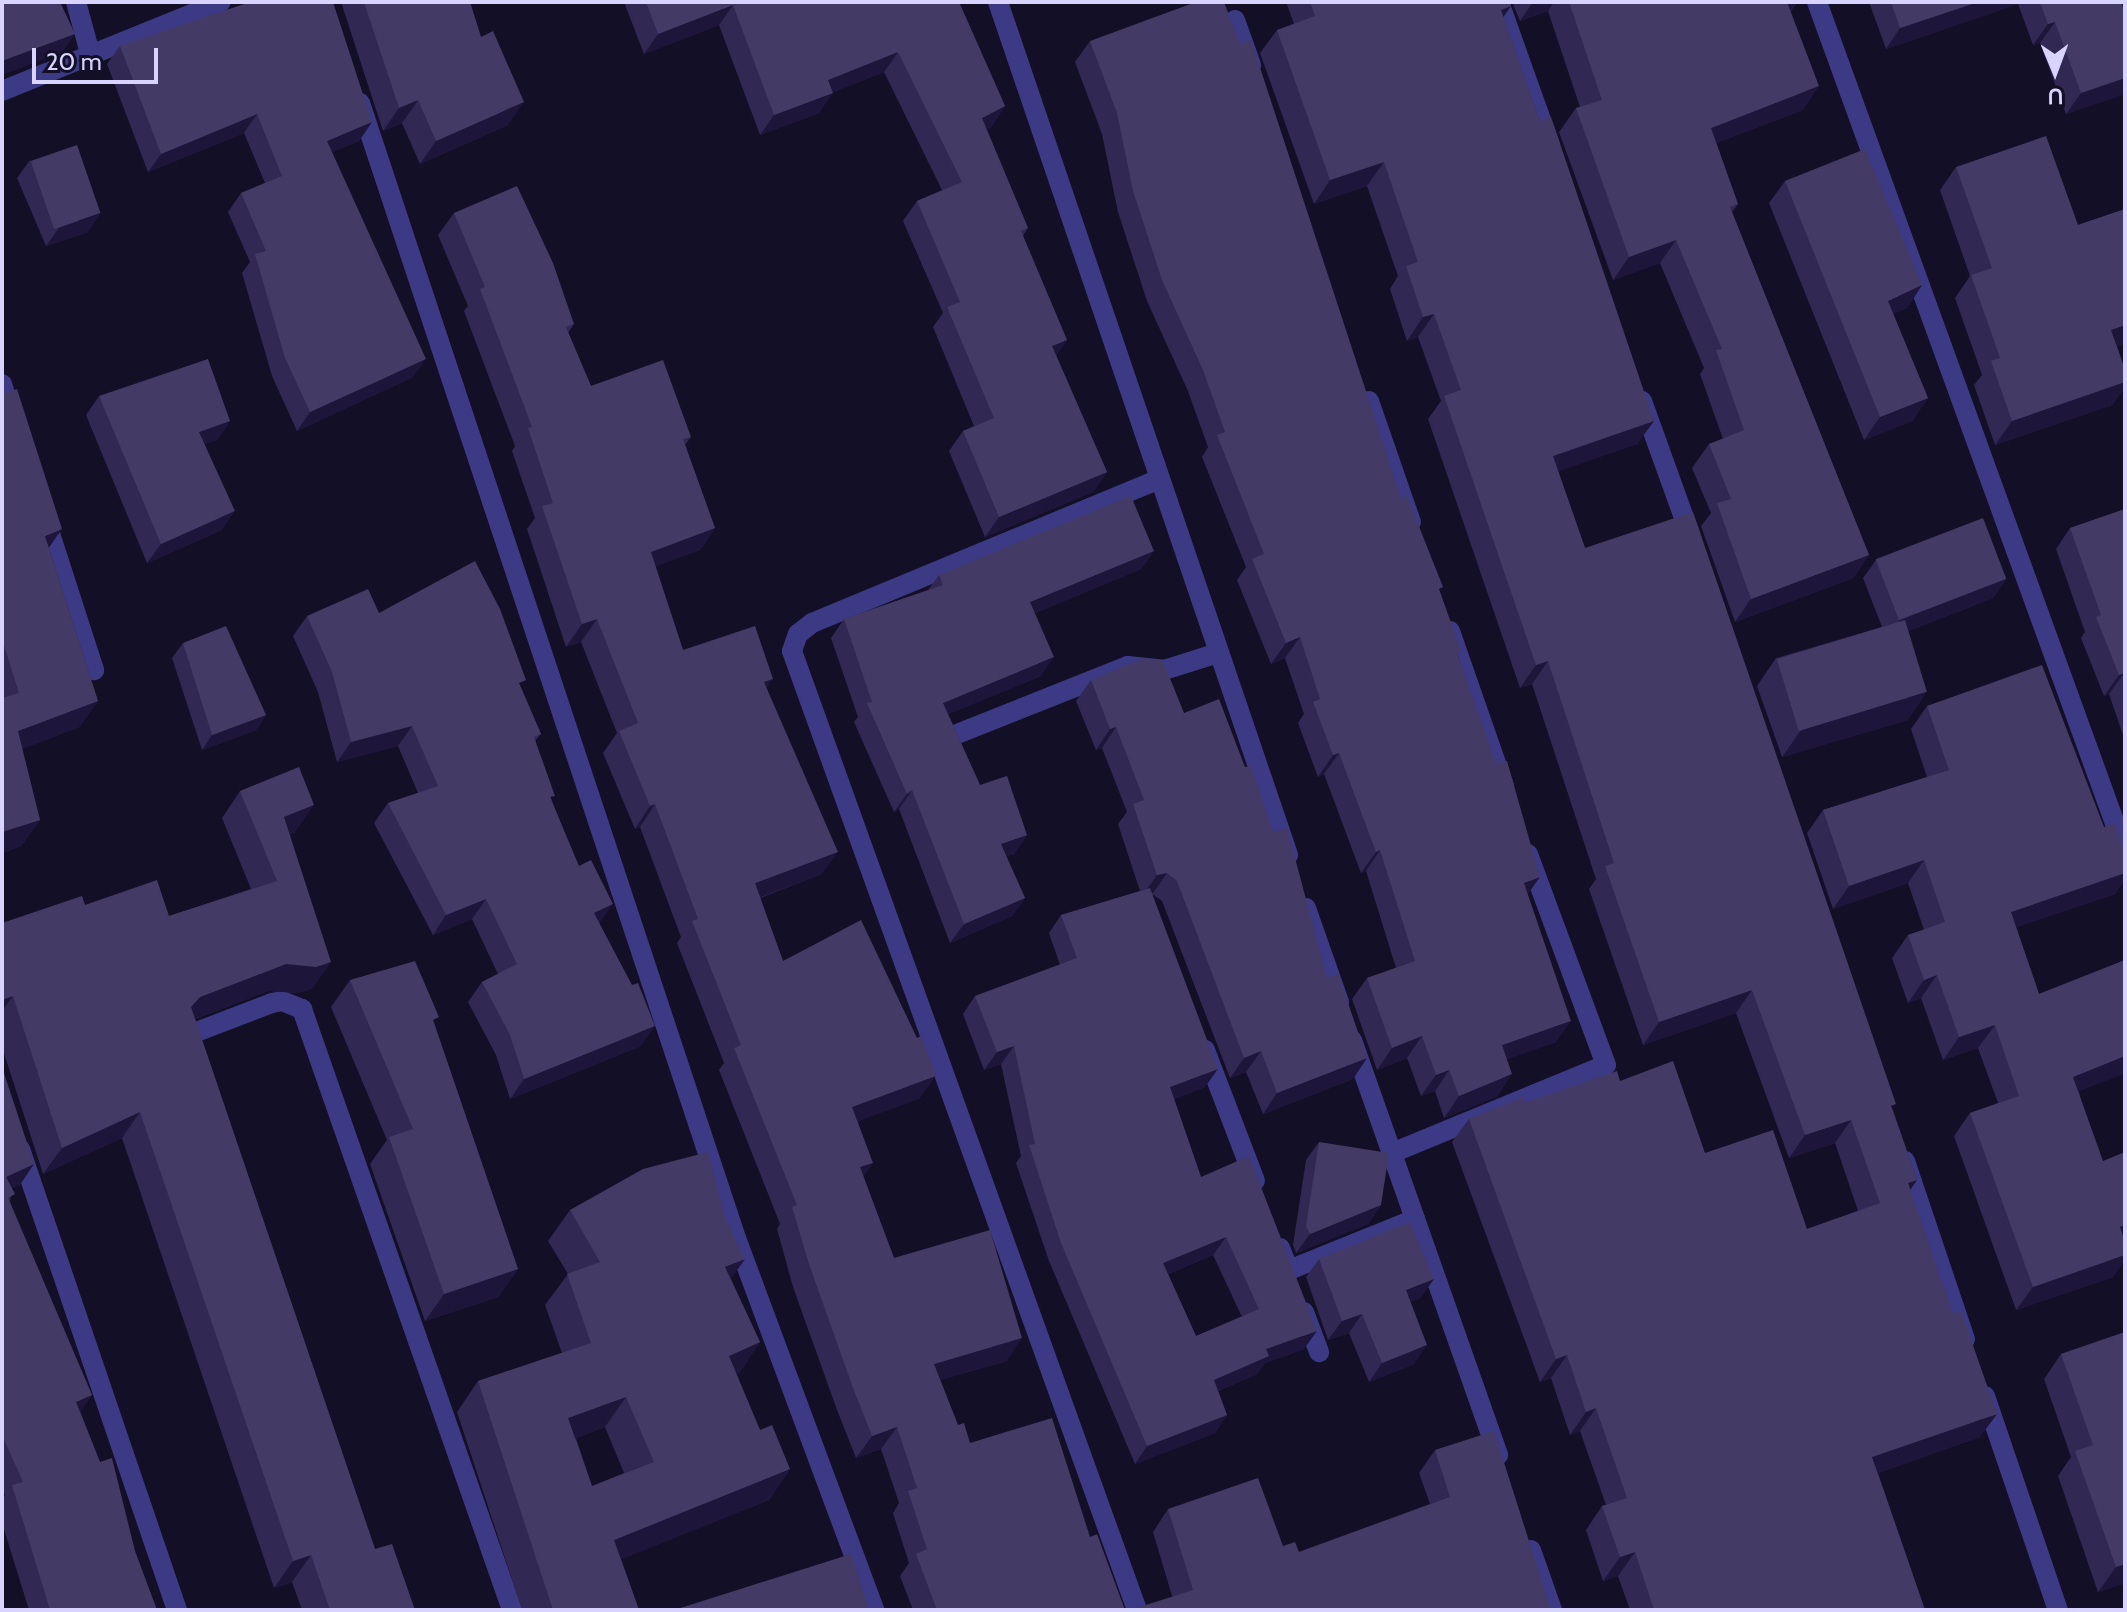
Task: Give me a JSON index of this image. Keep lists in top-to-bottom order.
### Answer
{
  "scale_bar": "20 m",
  "north": "bottom"
}
